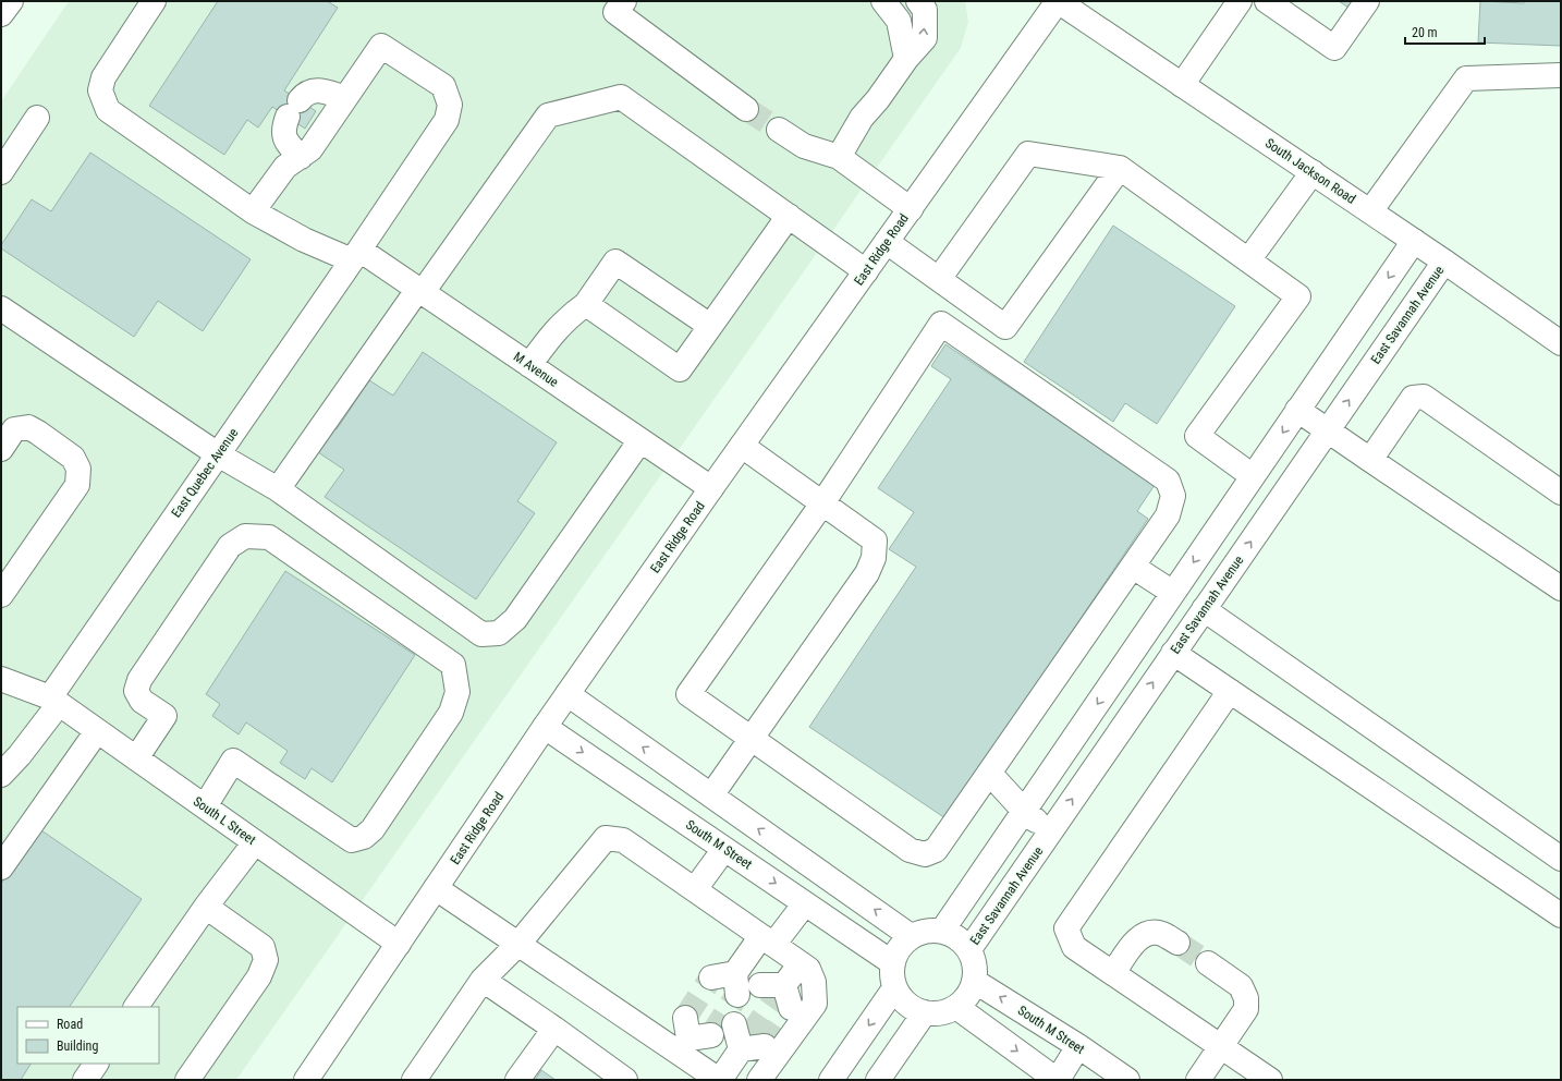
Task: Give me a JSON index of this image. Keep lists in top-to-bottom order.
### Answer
{
  "streets": {
    "street": [
      "South Jackson Road",
      "East Ridge Road",
      "East Savannah Avenue",
      "M Avenue",
      "East Quebec Avenue",
      "South L Street",
      "South M Street"
    ]
  },
  "crossings": [
    ["South Jackson Road", "East Ridge Road"],
    ["South Jackson Road", "East Savannah Avenue"],
    ["East Ridge Road", "M Avenue"],
    ["East Ridge Road", "South L Street"],
    ["East Ridge Road", "South M Street"],
    ["East Savannah Avenue", "South M Street"],
    ["M Avenue", "East Quebec Avenue"],
    ["East Quebec Avenue", "South L Street"]
  ],
  "legend": ["Road", "Building"],
  "scale_bar": "20 m"
}
